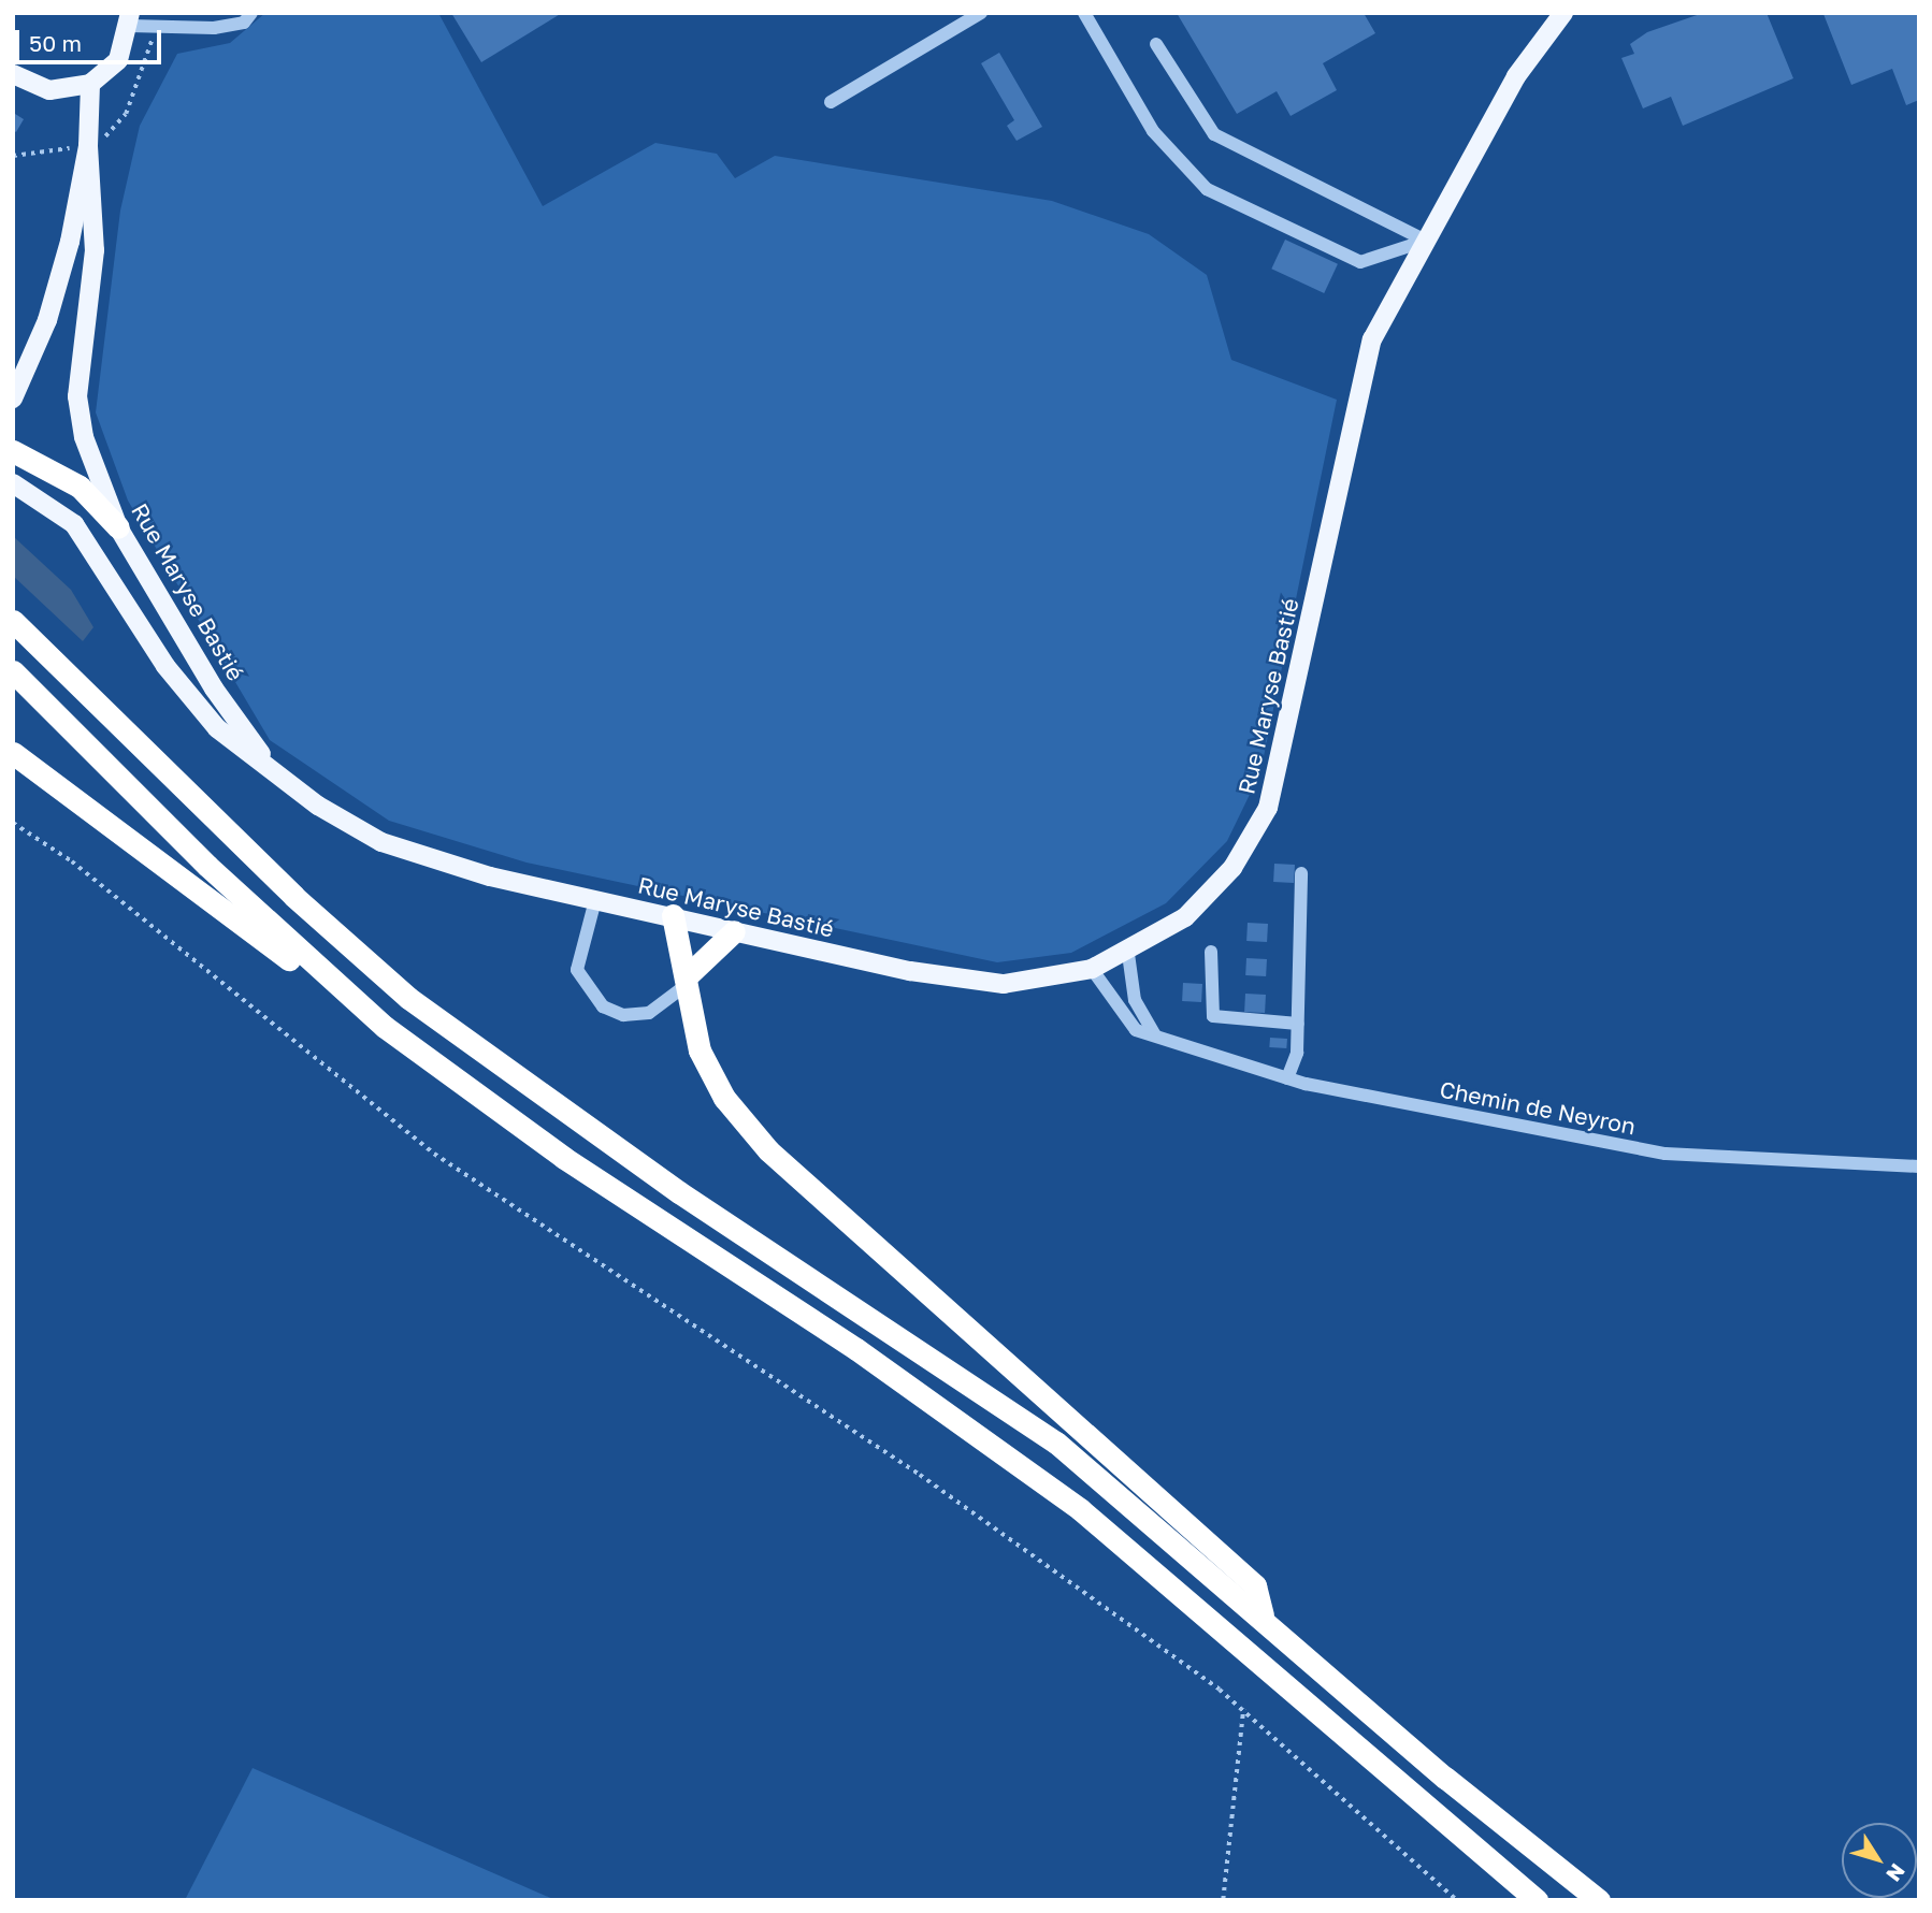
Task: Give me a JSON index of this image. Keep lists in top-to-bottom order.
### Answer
{
  "streets": {
    "main road": ["Rue Maryse Bastié"],
    "street": ["Chemin de Neyron"]
  },
  "crossings": [
    ["Rue Maryse Bastié", "Chemin de Neyron"]
  ],
  "scale_bar": "50 m",
  "north": "bottom right"
}
